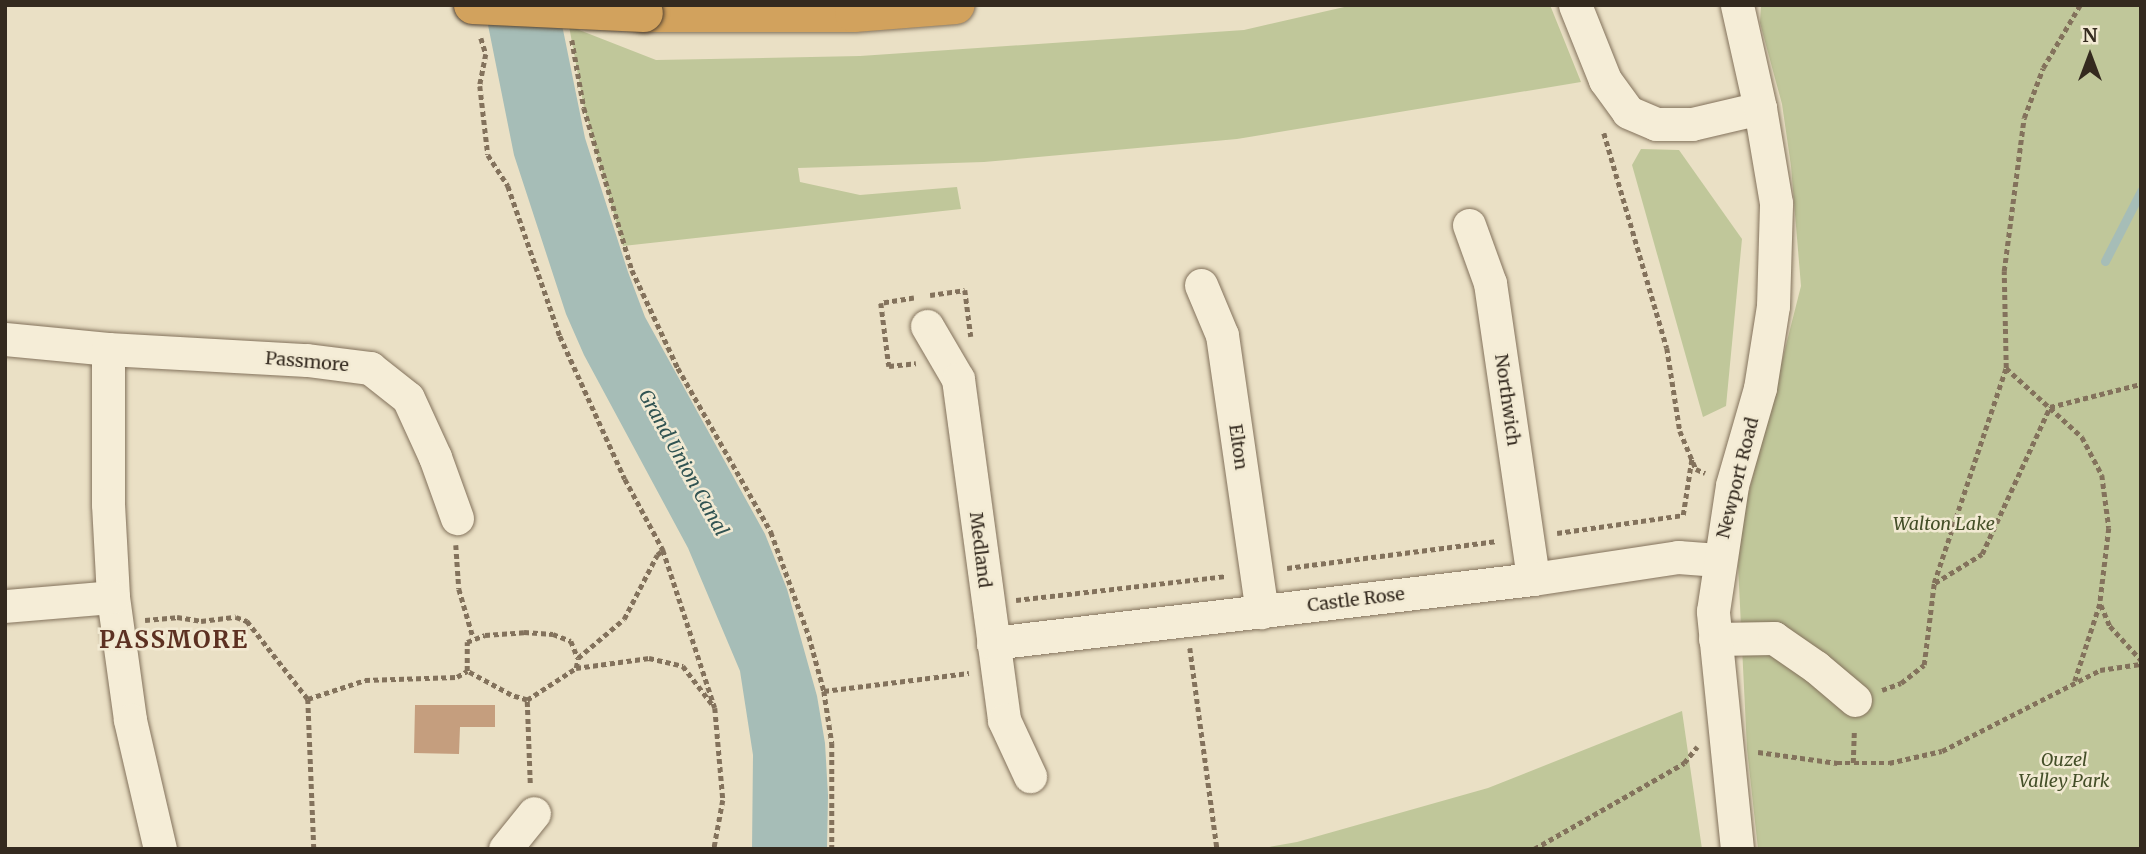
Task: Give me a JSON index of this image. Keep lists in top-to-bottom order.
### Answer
{
  "streets": {
    "street": [
      "Passmore",
      "Northwich",
      "Elton",
      "Newport Road",
      "Medland",
      "Castle Rose"
    ]
  },
  "crossings": [
    ["Northwich", "Castle Rose"],
    ["Elton", "Castle Rose"],
    ["Newport Road", "Castle Rose"],
    ["Medland", "Castle Rose"]
  ],
  "districts": ["PASSMORE"],
  "water": ["Grand Union Canal"],
  "parks": ["Walton Lake", "Ouzel Valley Park"],
  "north": "top"
}
